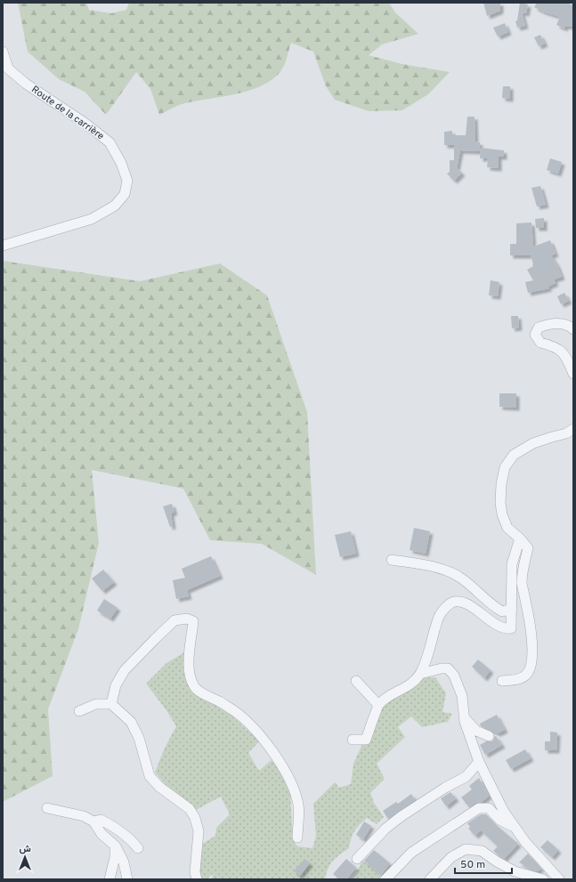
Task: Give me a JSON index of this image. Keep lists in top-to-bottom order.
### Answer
{
  "streets": {
    "street": ["Route de la carrière"]
  },
  "scale_bar": "50 m",
  "north": "top"
}
